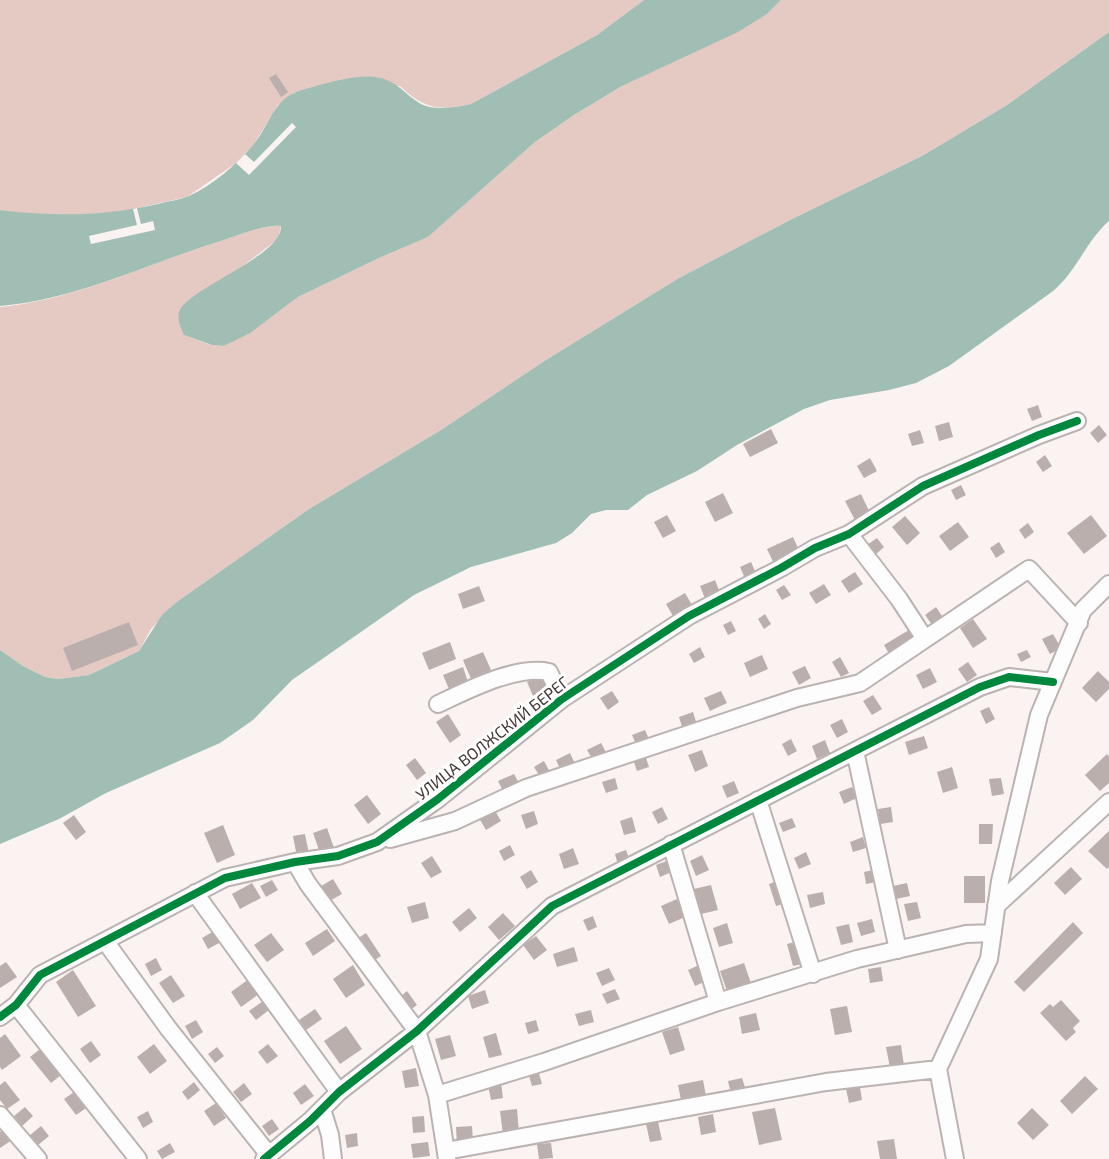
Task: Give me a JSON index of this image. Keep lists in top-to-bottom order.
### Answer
{
  "streets": {
    "street": ["УЛИЦА ВОЛЖСКИЙ БЕРЕГ"]
  }
}
